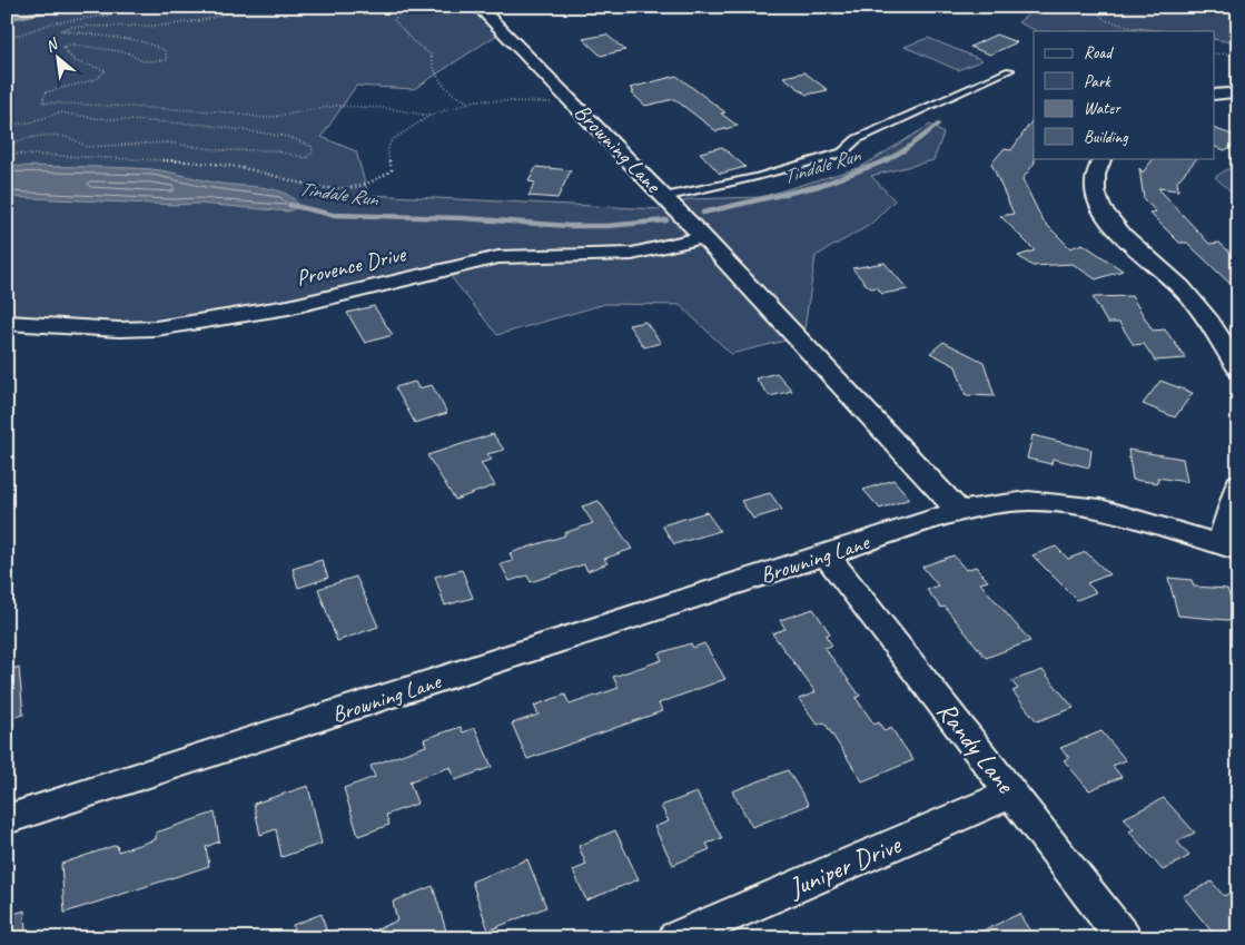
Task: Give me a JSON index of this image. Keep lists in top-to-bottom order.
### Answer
{
  "streets": {
    "street": [
      "Browning Lane",
      "Provence Drive",
      "Randy Lane",
      "Juniper Drive"
    ]
  },
  "crossings": [
    ["Browning Lane", "Provence Drive"],
    ["Browning Lane", "Randy Lane"],
    ["Randy Lane", "Juniper Drive"]
  ],
  "water": ["Tindale Run"],
  "legend": [
    "Road",
    "Park",
    "Water",
    "Building"
  ],
  "north": "top left"
}
